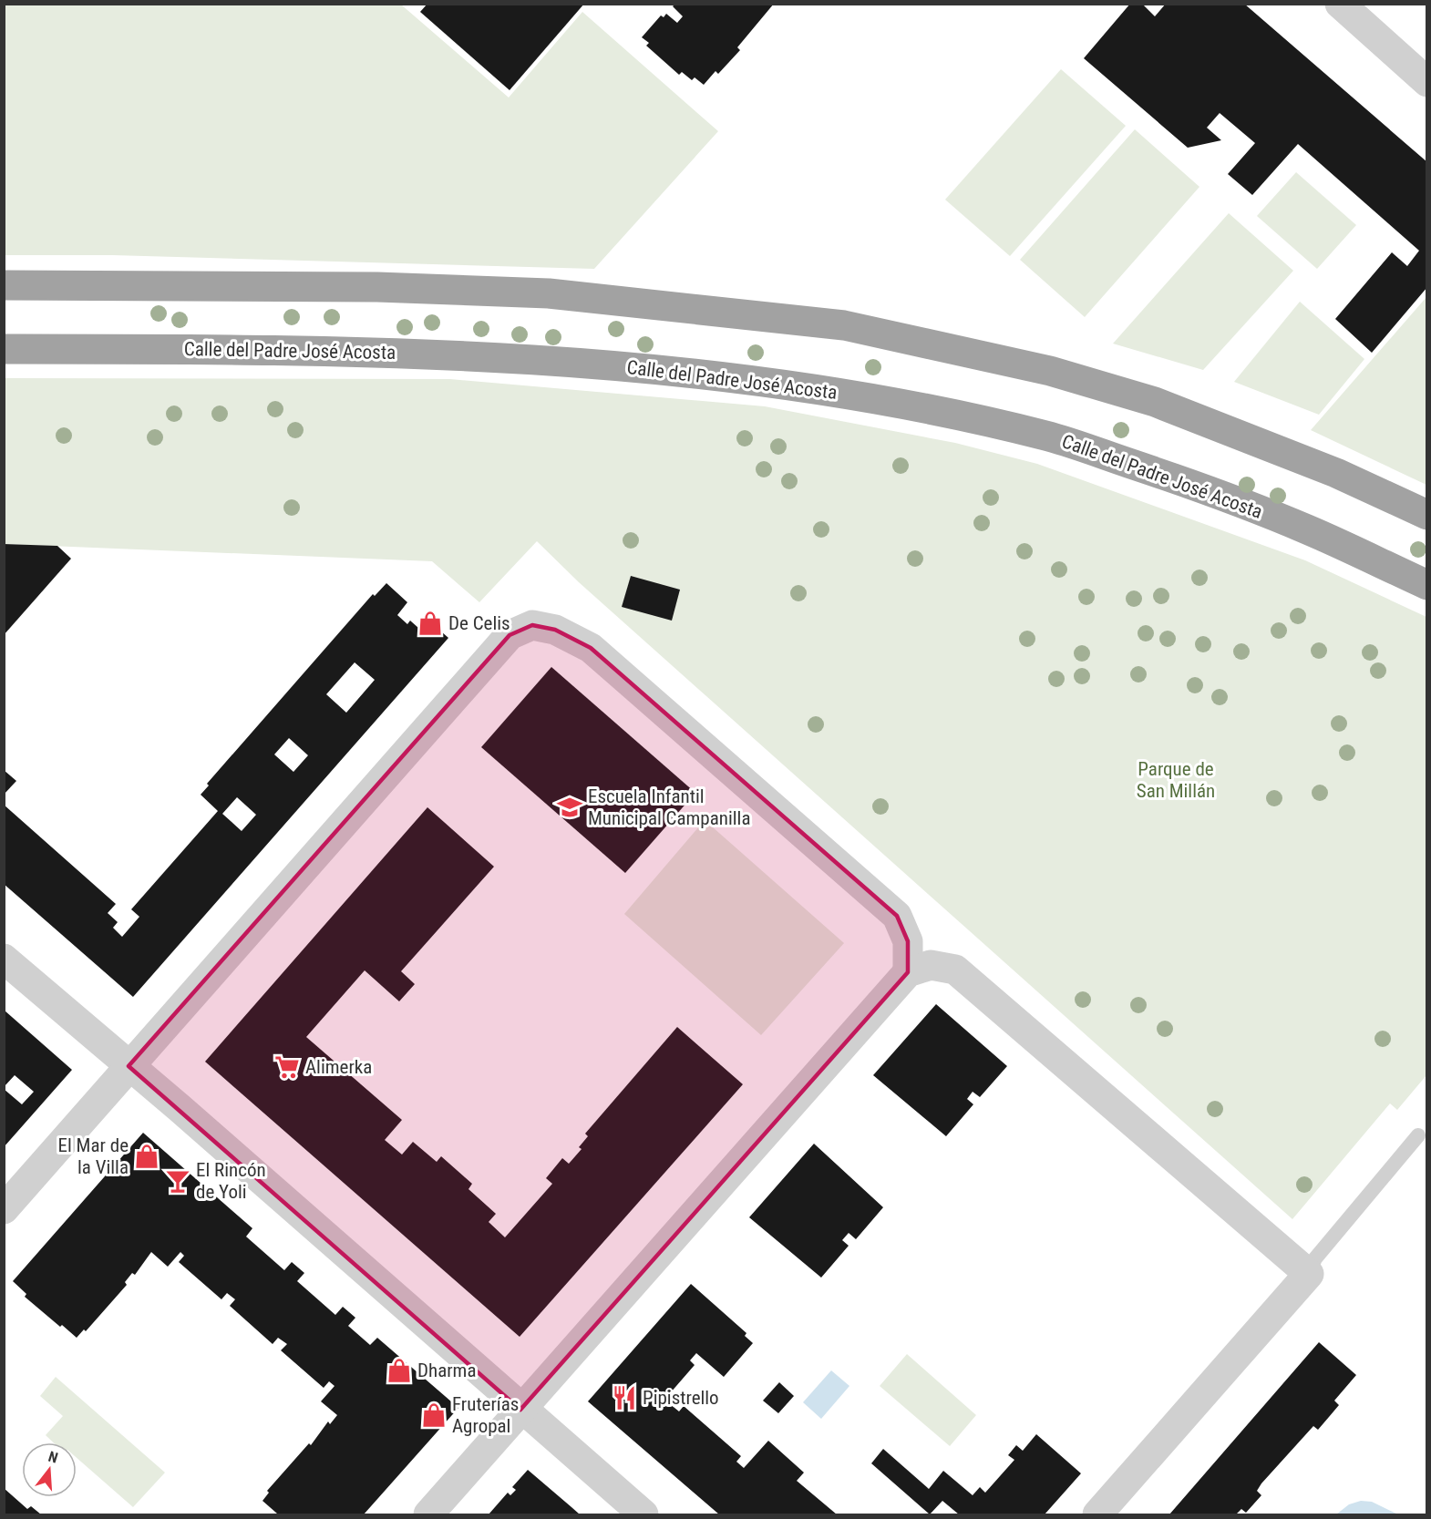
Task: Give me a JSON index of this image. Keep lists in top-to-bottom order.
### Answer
{
  "streets": {
    "highway": ["Calle del Padre José Acosta"]
  },
  "parks": ["Parque de San Millán"],
  "places": {
    "shop": [
      "De Celis",
      "El Mar de la Villa",
      "Dharma",
      "Fruterías Agropal"
    ],
    "school or university": ["Escuela Infantil Municipal Campanilla"],
    "supermarket": ["Alimerka"],
    "bar": ["El Rincón de Yoli"],
    "restaurant": ["Pipistrello"]
  },
  "north": "top"
}
